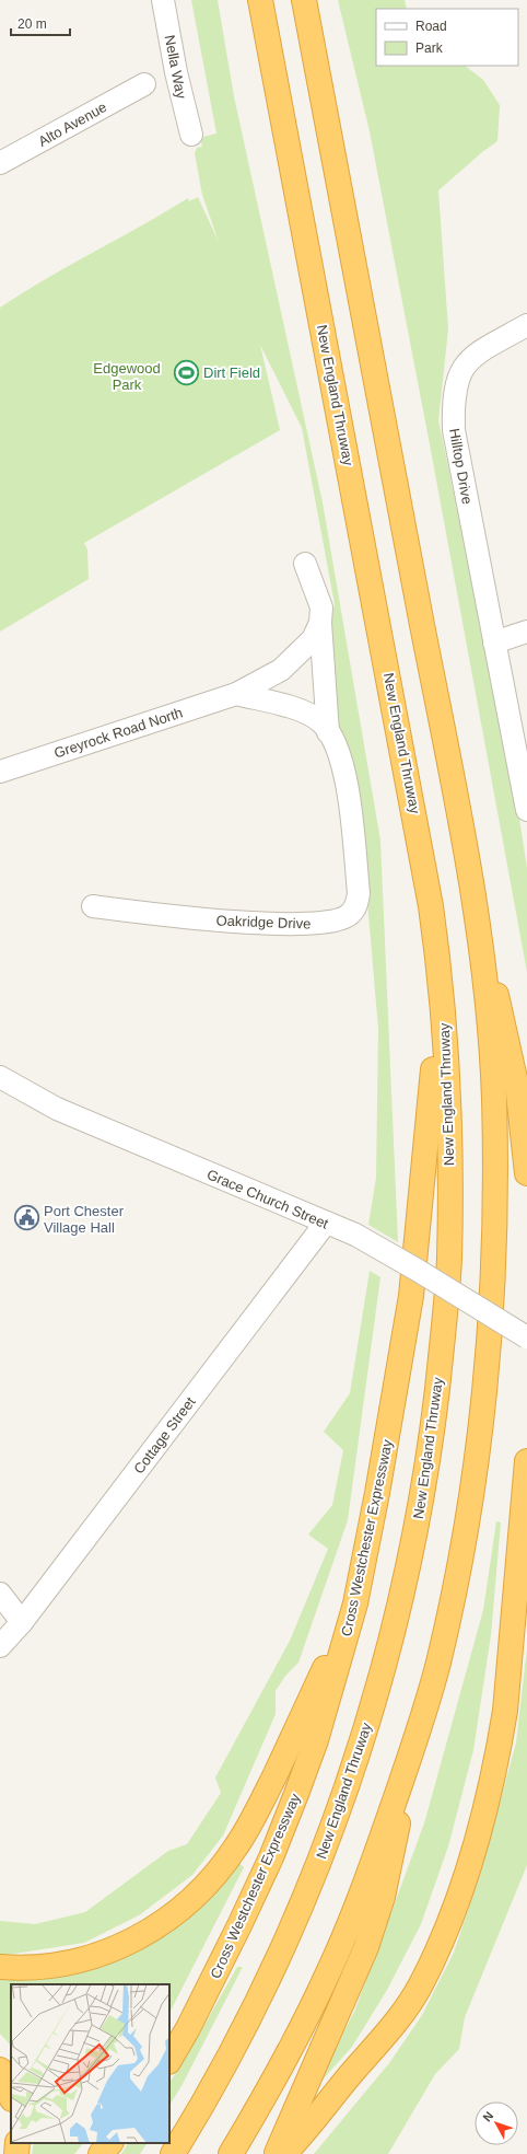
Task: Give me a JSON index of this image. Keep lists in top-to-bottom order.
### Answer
{
  "streets": {
    "highway": ["New England Thruway", "Cross Westchester Expressway"],
    "street": [
      "Nella Way",
      "Alto Avenue",
      "Hilltop Drive",
      "Greyrock Road North",
      "Oakridge Drive",
      "Grace Church Street",
      "Cottage Street"
    ]
  },
  "crossings": [
    ["New England Thruway", "Cross Westchester Expressway"],
    ["Greyrock Road North", "Oakridge Drive"],
    ["Grace Church Street", "Cottage Street"]
  ],
  "parks": ["Edgewood Park"],
  "places": {
    "sports": ["Dirt Field"],
    "public building": ["Port Chester Village Hall"]
  },
  "legend": ["Road", "Park"],
  "scale_bar": "20 m",
  "north": "top left"
}
